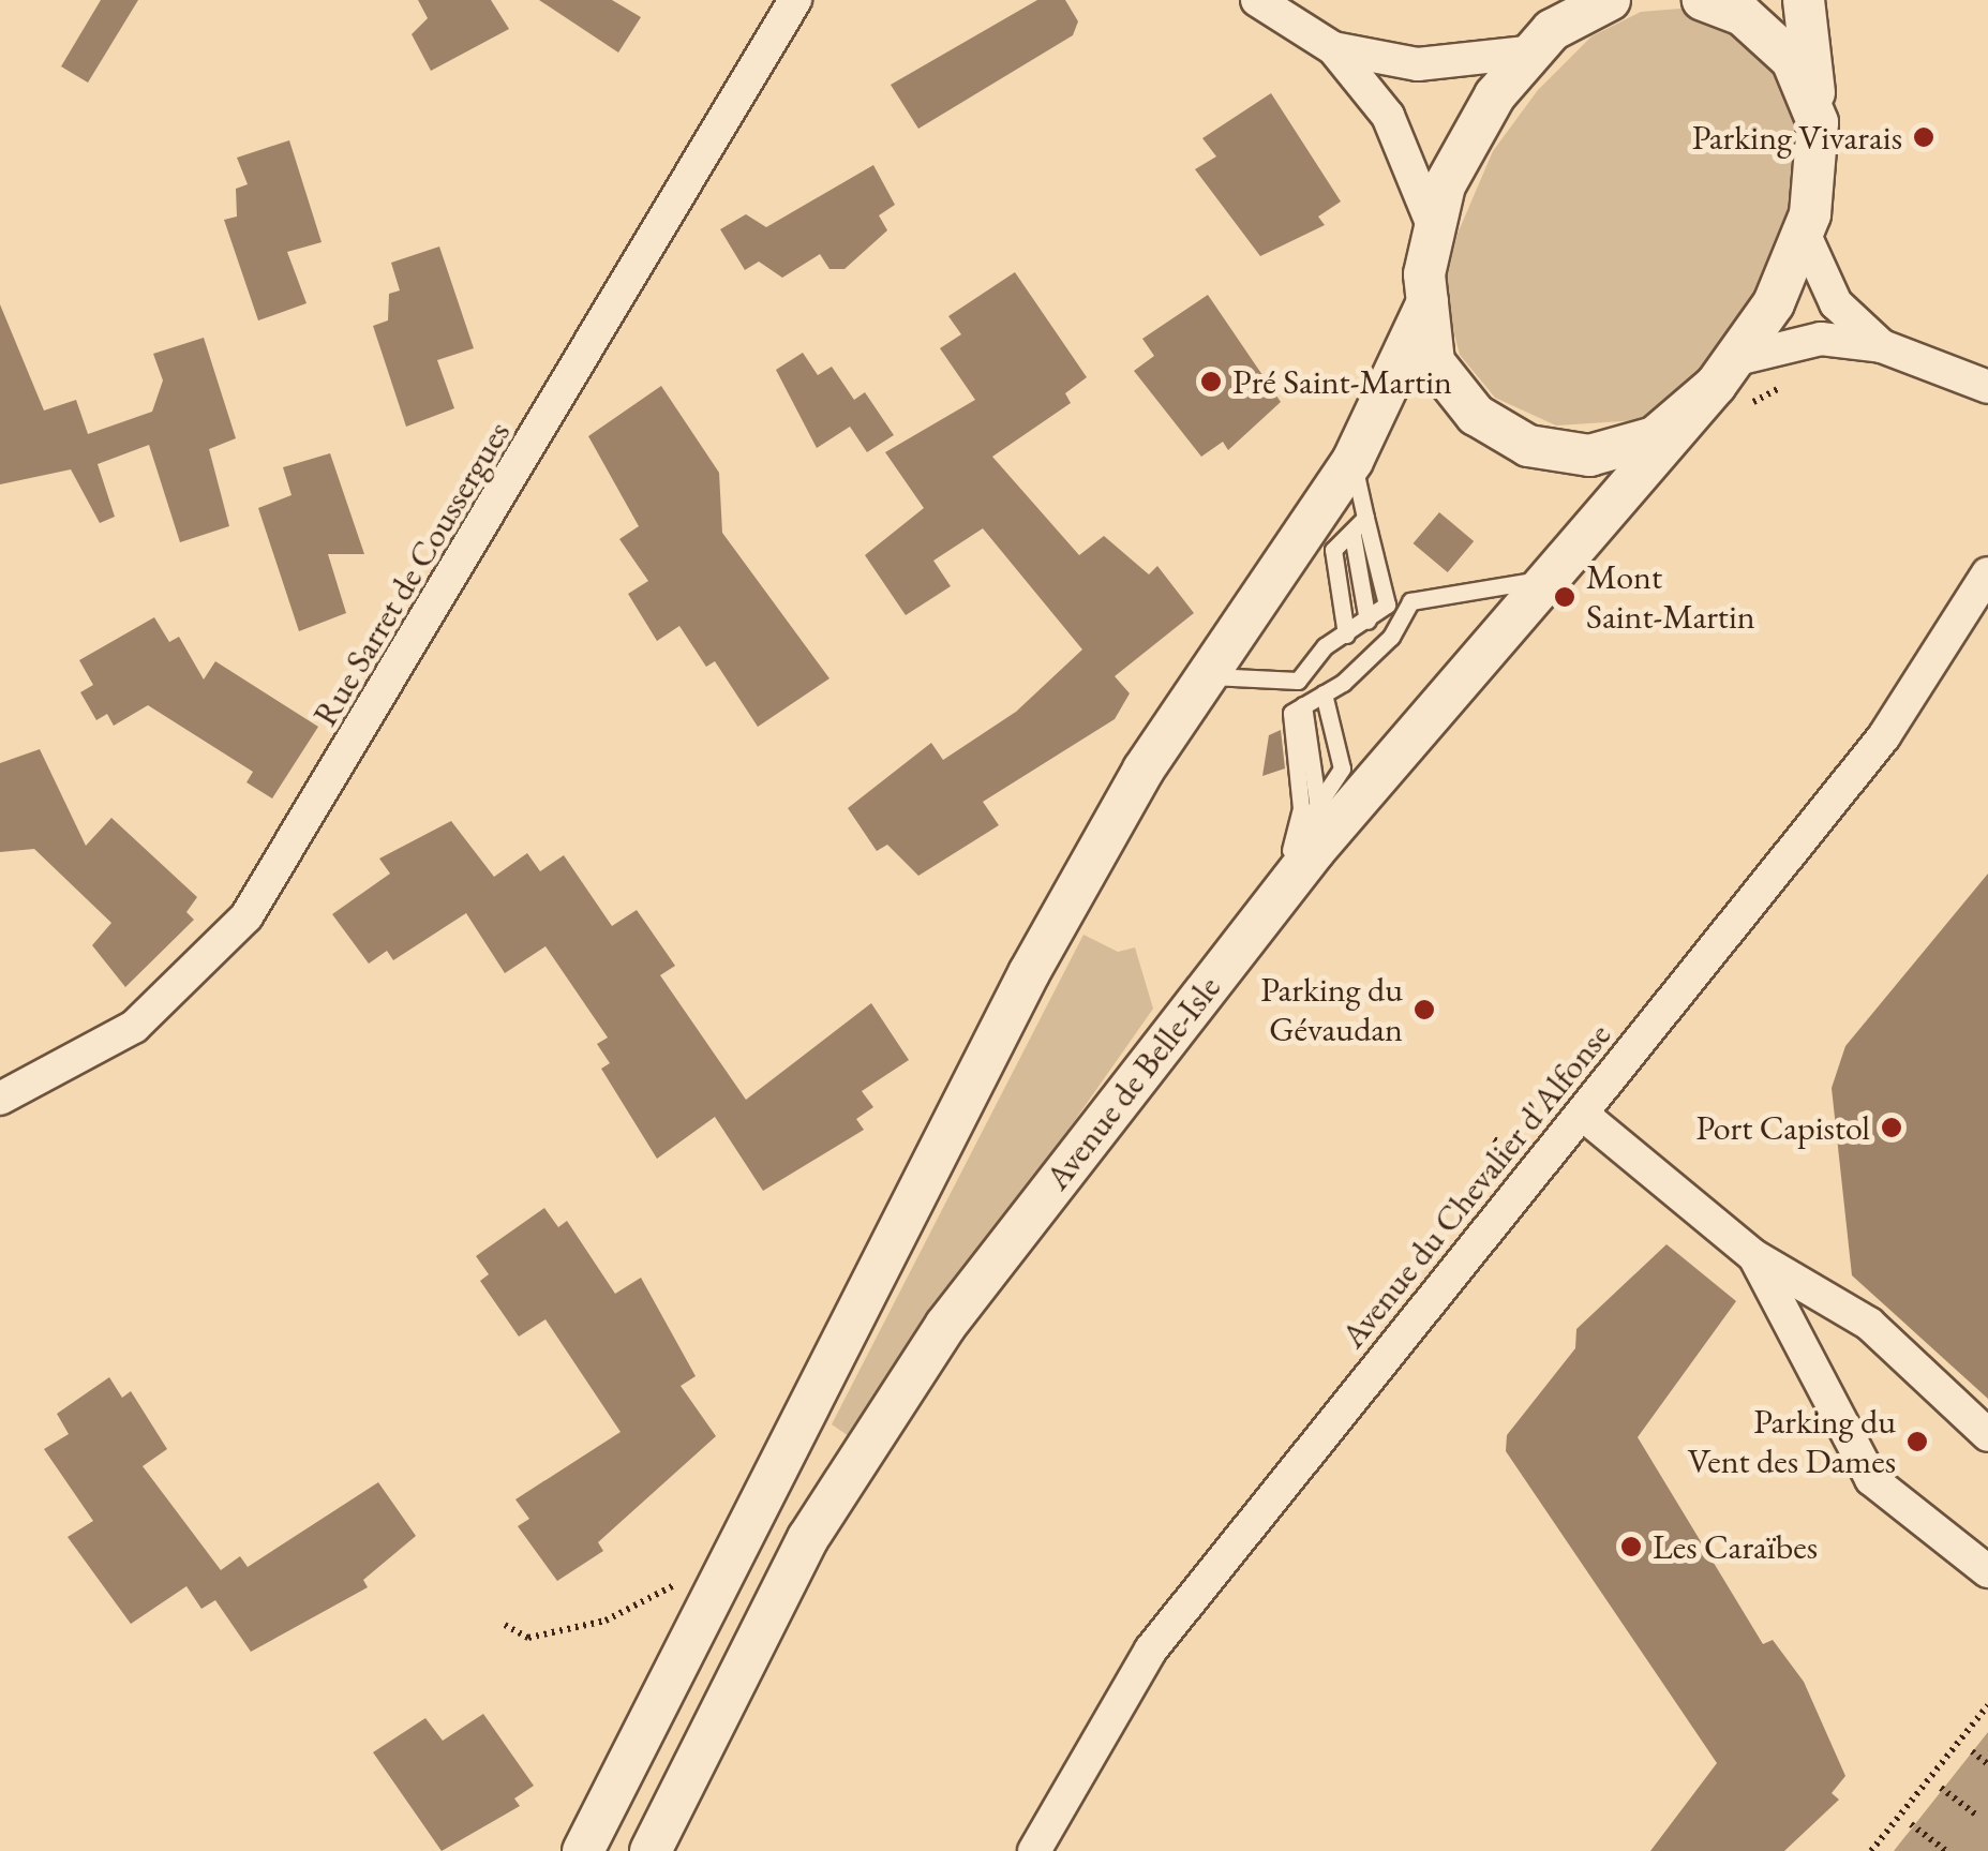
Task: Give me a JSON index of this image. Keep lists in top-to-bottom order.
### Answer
{
  "streets": {
    "street": ["Rue Sarret de Coussergues", "Avenue de Belle-Isle", "Avenue du Chevalier d'Alfonse"]
  },
  "places": [
    "Parking Vivarais",
    "Pré Saint-Martin",
    "Mont Saint-Martin",
    "Parking du Gévaudan",
    "Port Capistol",
    "Parking du Vent des Dames",
    "Les Caraïbes"
  ]
}
